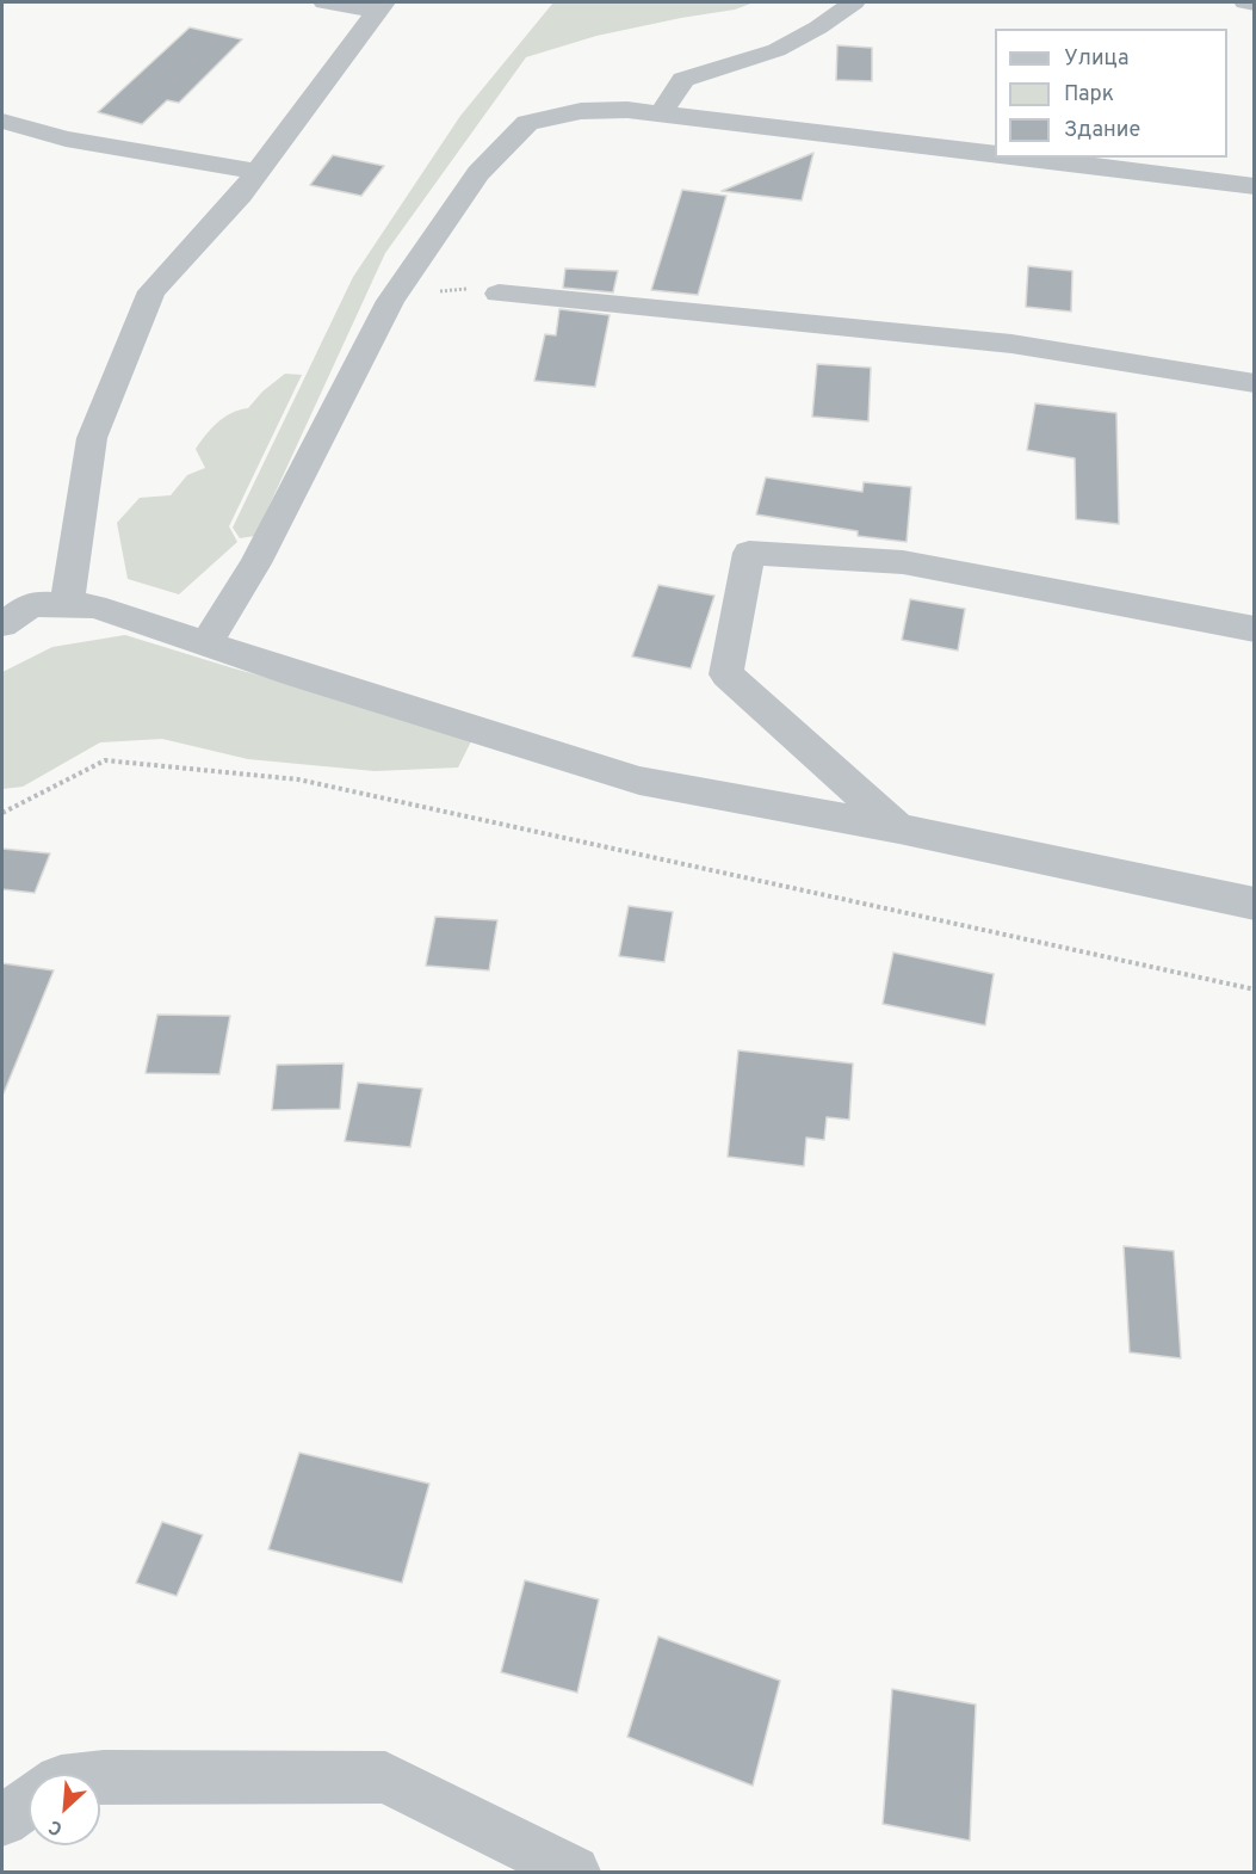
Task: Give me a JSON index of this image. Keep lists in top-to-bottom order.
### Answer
{
  "legend": ["Улица", "Парк", "Здание"],
  "north": "bottom left"
}
